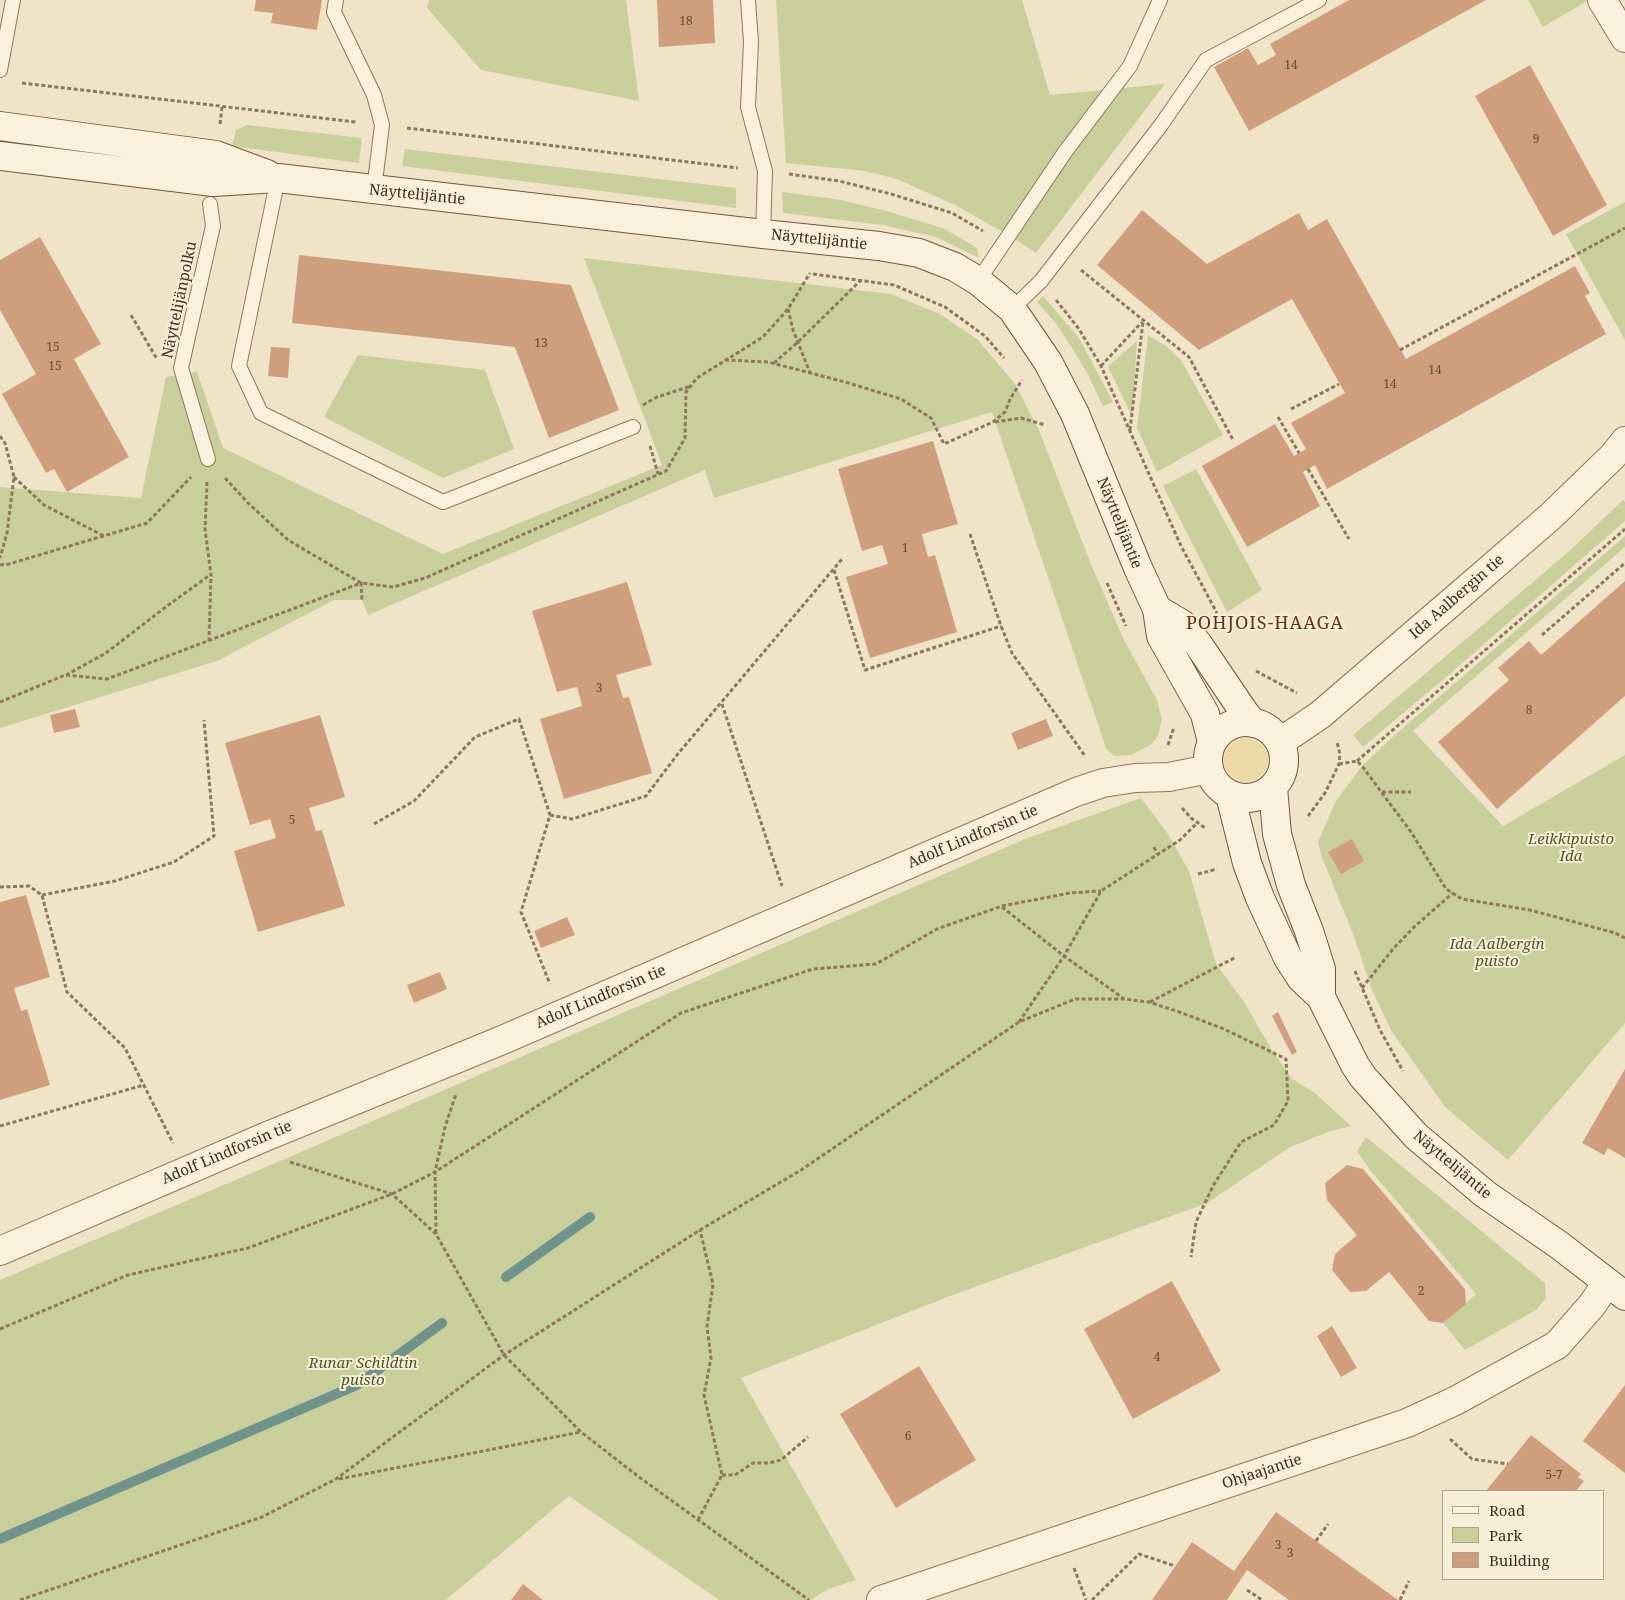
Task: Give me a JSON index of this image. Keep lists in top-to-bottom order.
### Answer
{
  "streets": {
    "main road": [
      "Näyttelijäntie",
      "Ida Aalbergin tie",
      "Adolf Lindforsin tie",
      "Ohjaajantie"
    ],
    "lane": ["Näyttelijänpolku"]
  },
  "crossings": [
    ["Näyttelijäntie", "Ida Aalbergin tie"],
    ["Näyttelijäntie", "Adolf Lindforsin tie"],
    ["Näyttelijäntie", "Ohjaajantie"],
    ["Ida Aalbergin tie", "Adolf Lindforsin tie"]
  ],
  "districts": ["POHJOIS-HAAGA"],
  "parks": ["Leikkipuisto Ida", "Ida Aalbergin puisto", "Runar Schildtin puisto"],
  "house_numbers": [
    "18",
    "14",
    "9",
    "13",
    "15",
    "15",
    "14",
    "14",
    "1",
    "3",
    "8",
    "5",
    "2",
    "4",
    "6",
    "5-7",
    "3",
    "3"
  ],
  "legend": ["Road", "Park", "Building"]
}
